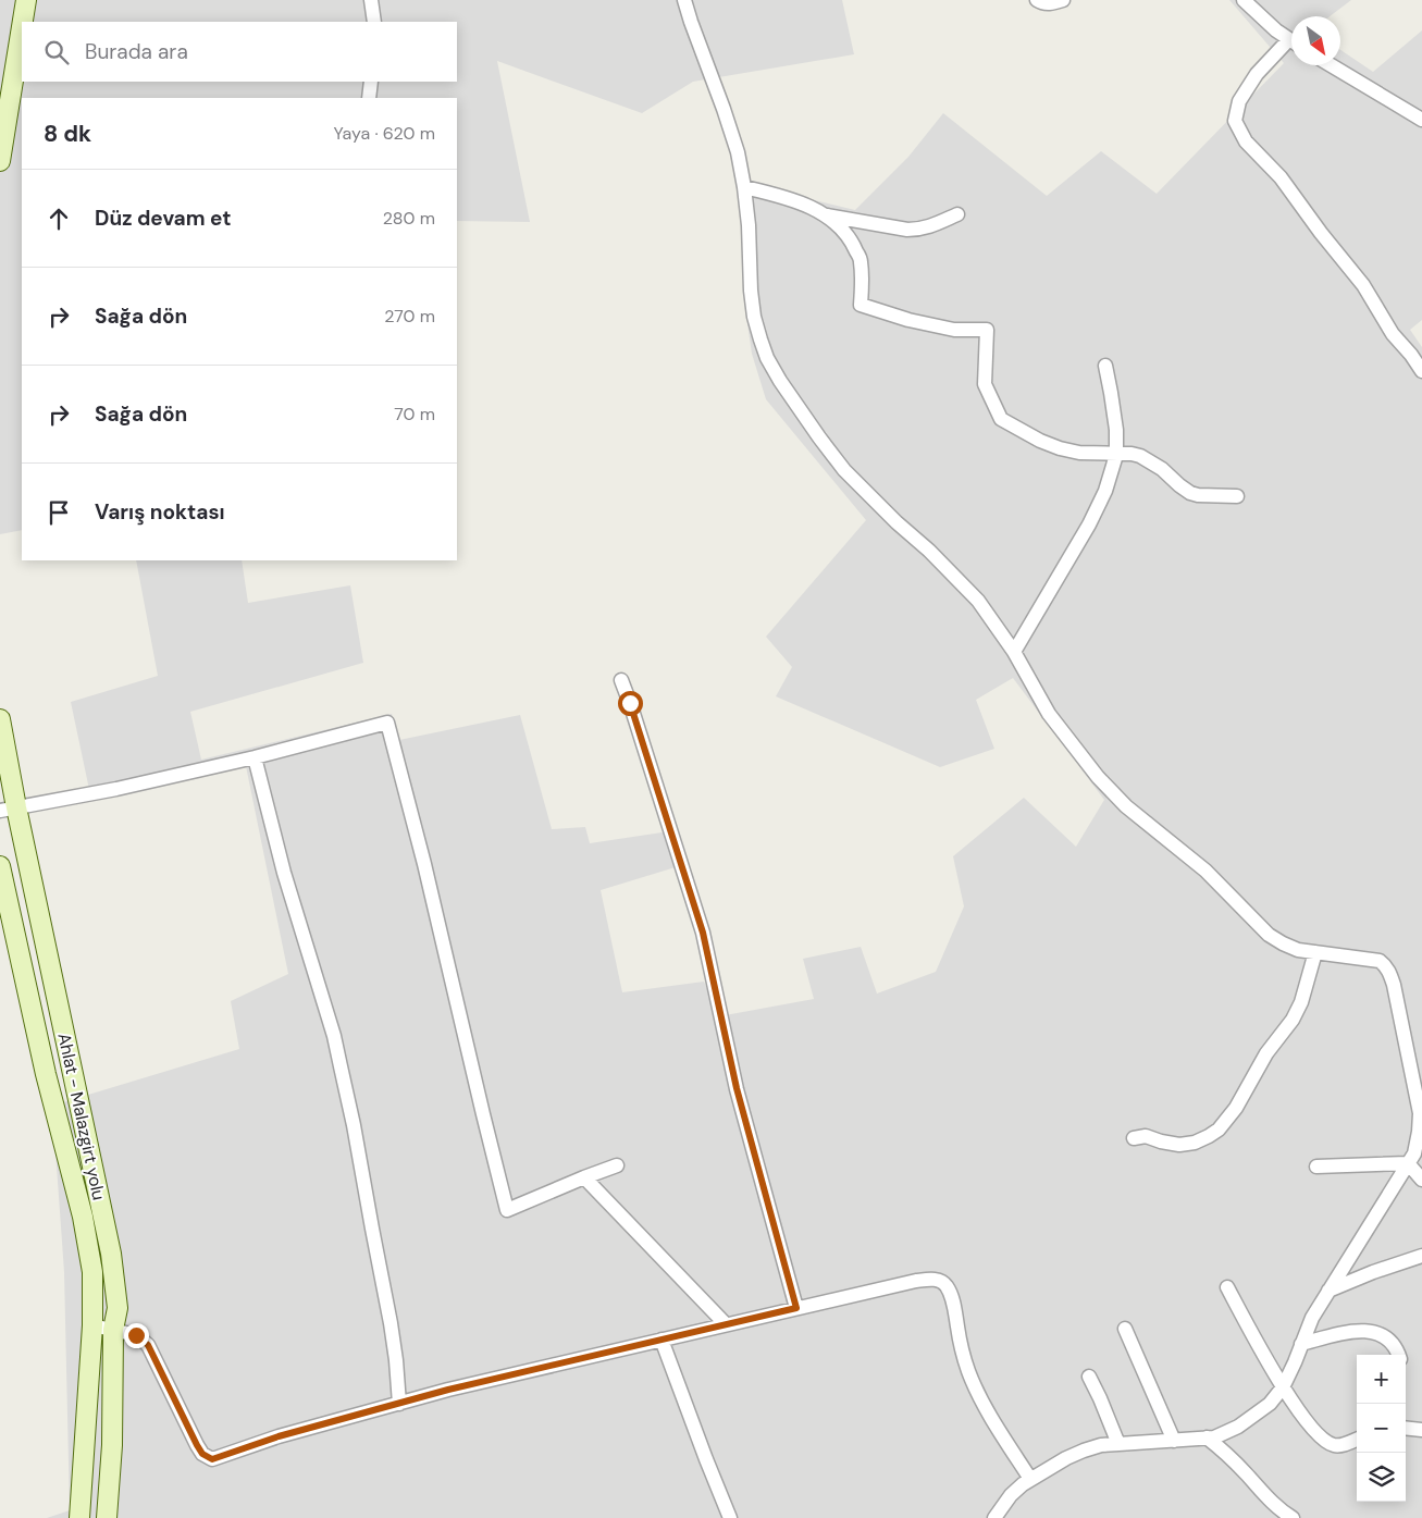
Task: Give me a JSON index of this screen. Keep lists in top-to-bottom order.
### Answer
{
  "streets": {
    "main road": ["Ahlat - Malazgirt yolu"]
  },
  "north": "bottom right",
  "page": {
    "search": "Burada ara",
    "heading": ["8 dk", "Yaya · 620 m"],
    "list": [
      ["Düz devam et", "280 m"],
      ["Sağa dön", "270 m"],
      ["Sağa dön", "70 m"],
      "Varış noktası"
    ],
    "map_buttons": ["+", "−"]
  }
}
